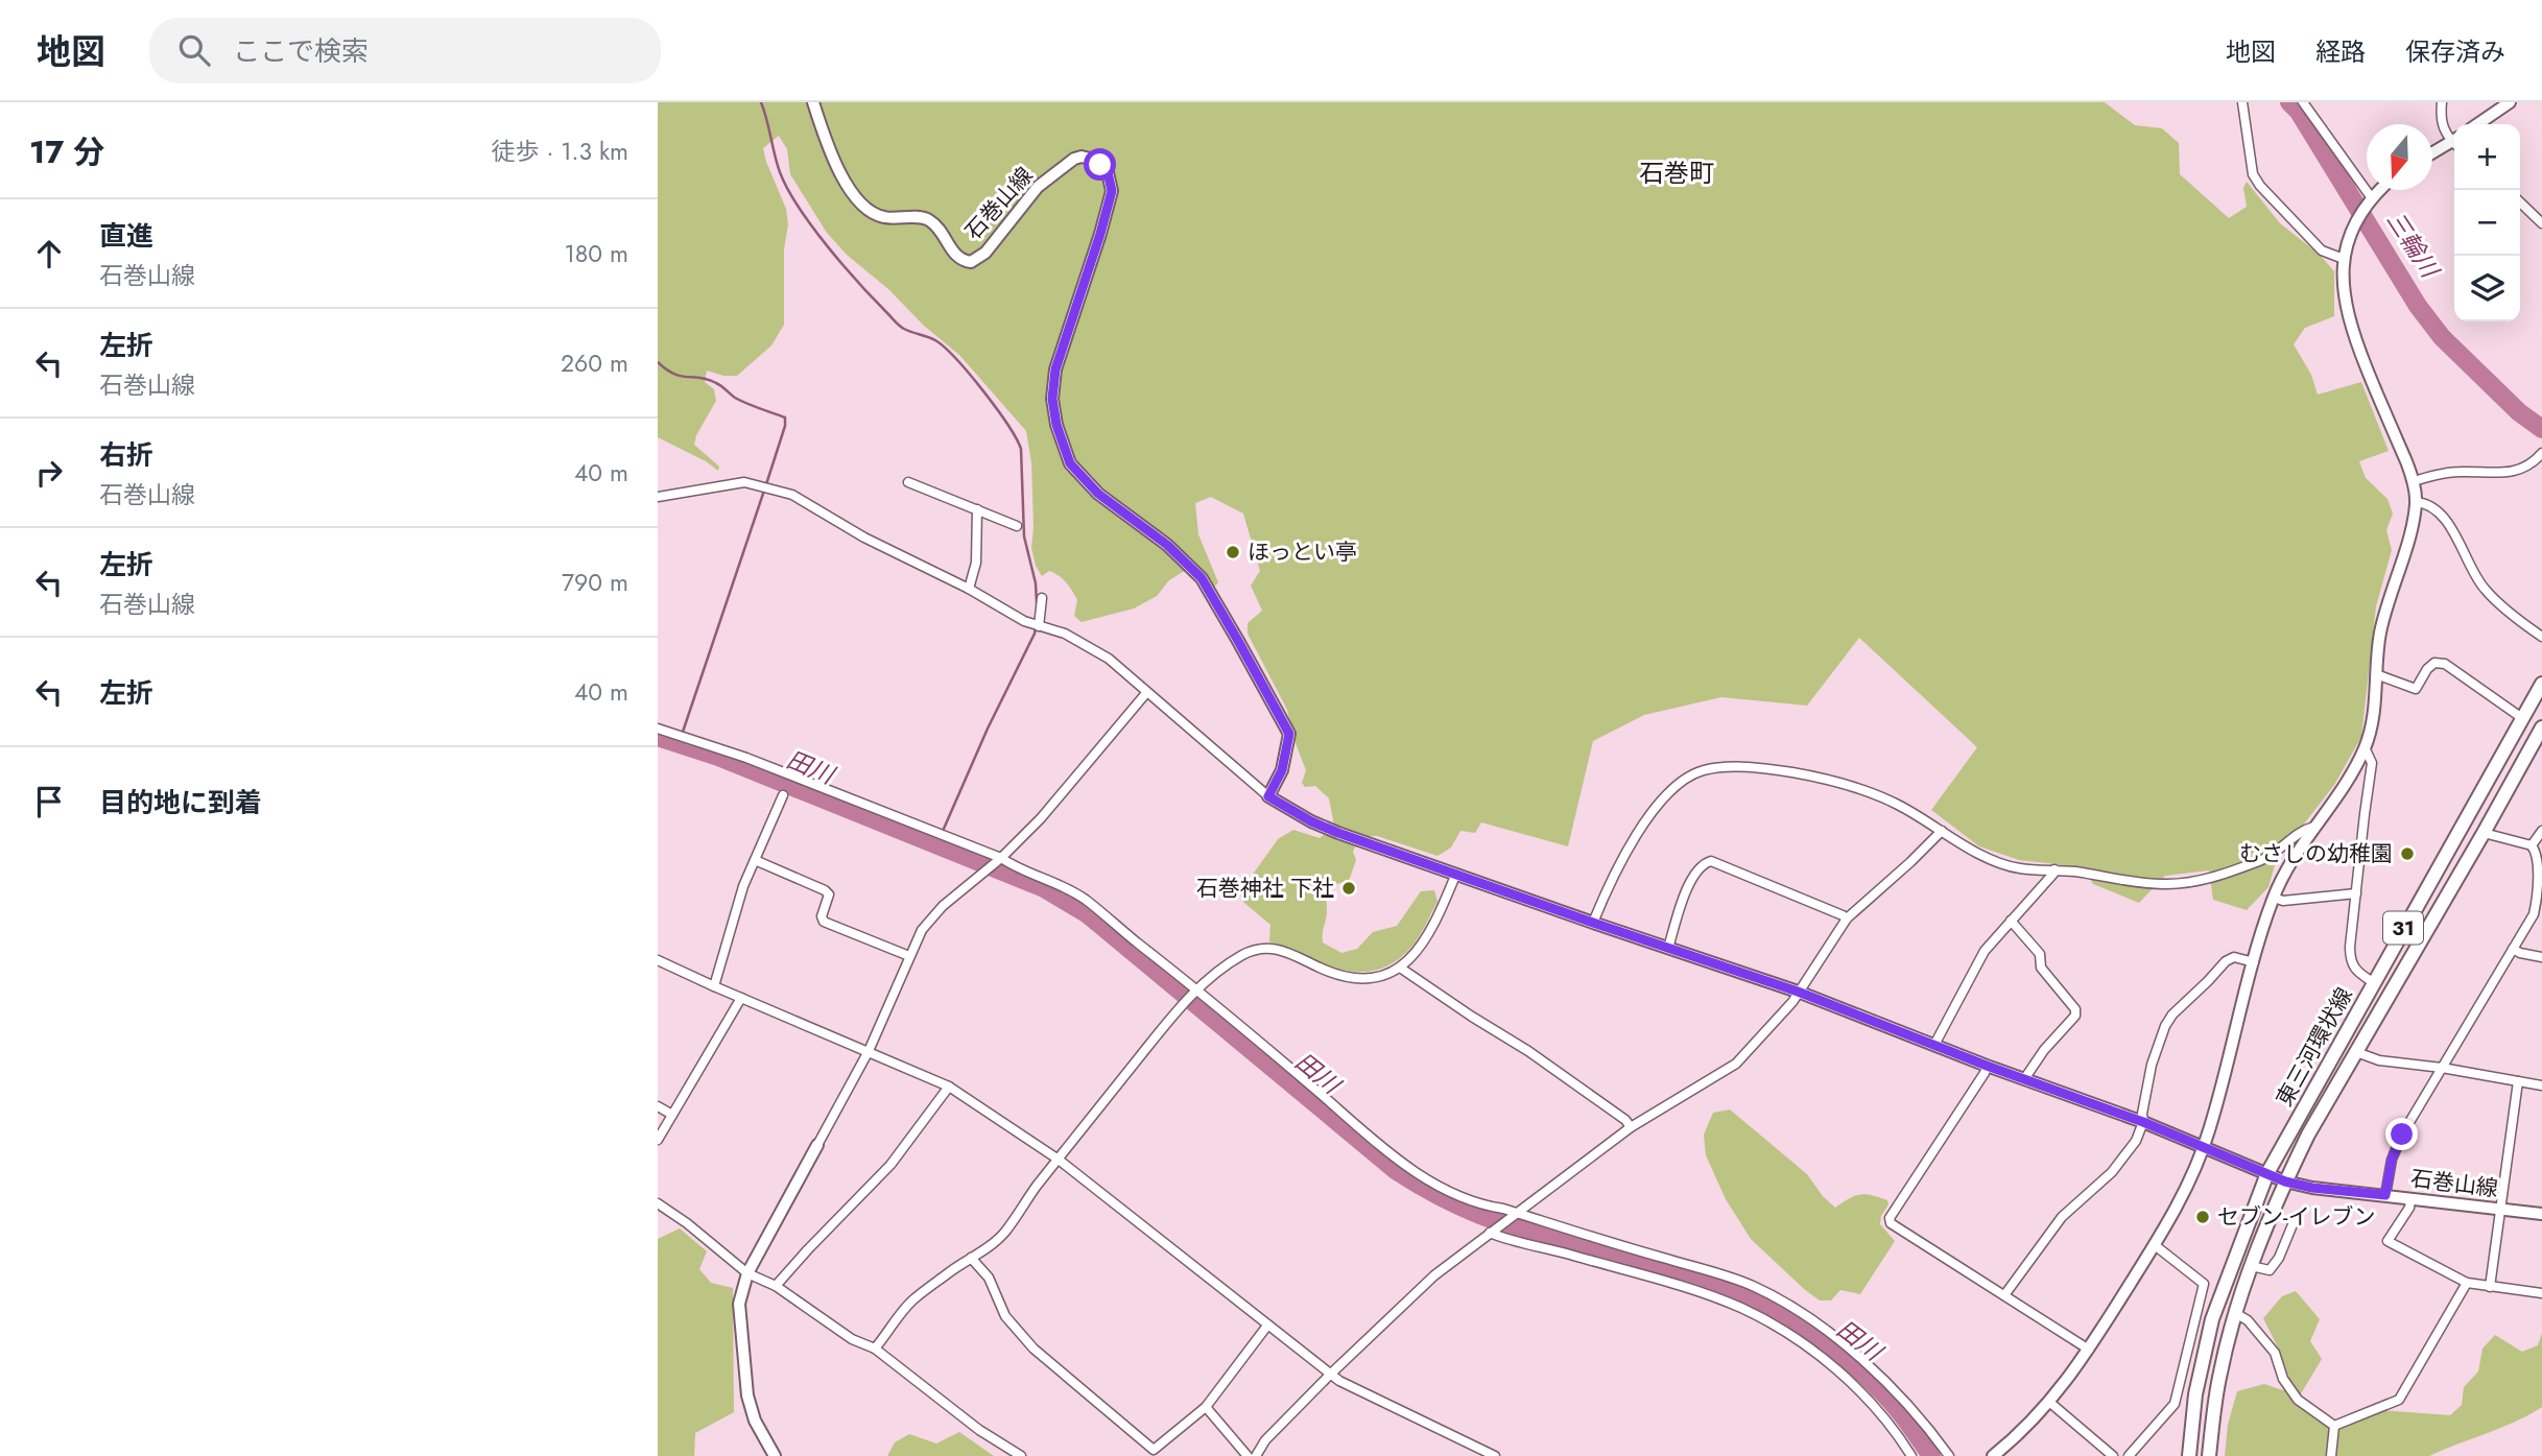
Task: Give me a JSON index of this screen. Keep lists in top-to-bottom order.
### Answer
{
  "streets": {
    "main road": ["石巻山線", "31", "東三河環状線"]
  },
  "crossings": [
    ["石巻山線", "東三河環状線"]
  ],
  "districts": ["石巻町"],
  "water": ["三輪川", "田川"],
  "places": [
    "ほっとい亭",
    "むさしの幼稚園",
    "石巻神社 下社",
    "セブン-イレブン"
  ],
  "north": "bottom",
  "page": {
    "header": "地図",
    "search": "ここで検索",
    "nav": ["地図", "経路", "保存済み"],
    "heading": ["17 分", "徒歩 · 1.3 km"],
    "map_buttons": ["+", "−"],
    "list": [
      ["直進", "石巻山線", "180 m"],
      ["左折", "石巻山線", "260 m"],
      ["右折", "石巻山線", "40 m"],
      ["左折", "石巻山線", "790 m"],
      ["左折", "40 m"],
      "目的地に到着"
    ]
  }
}
